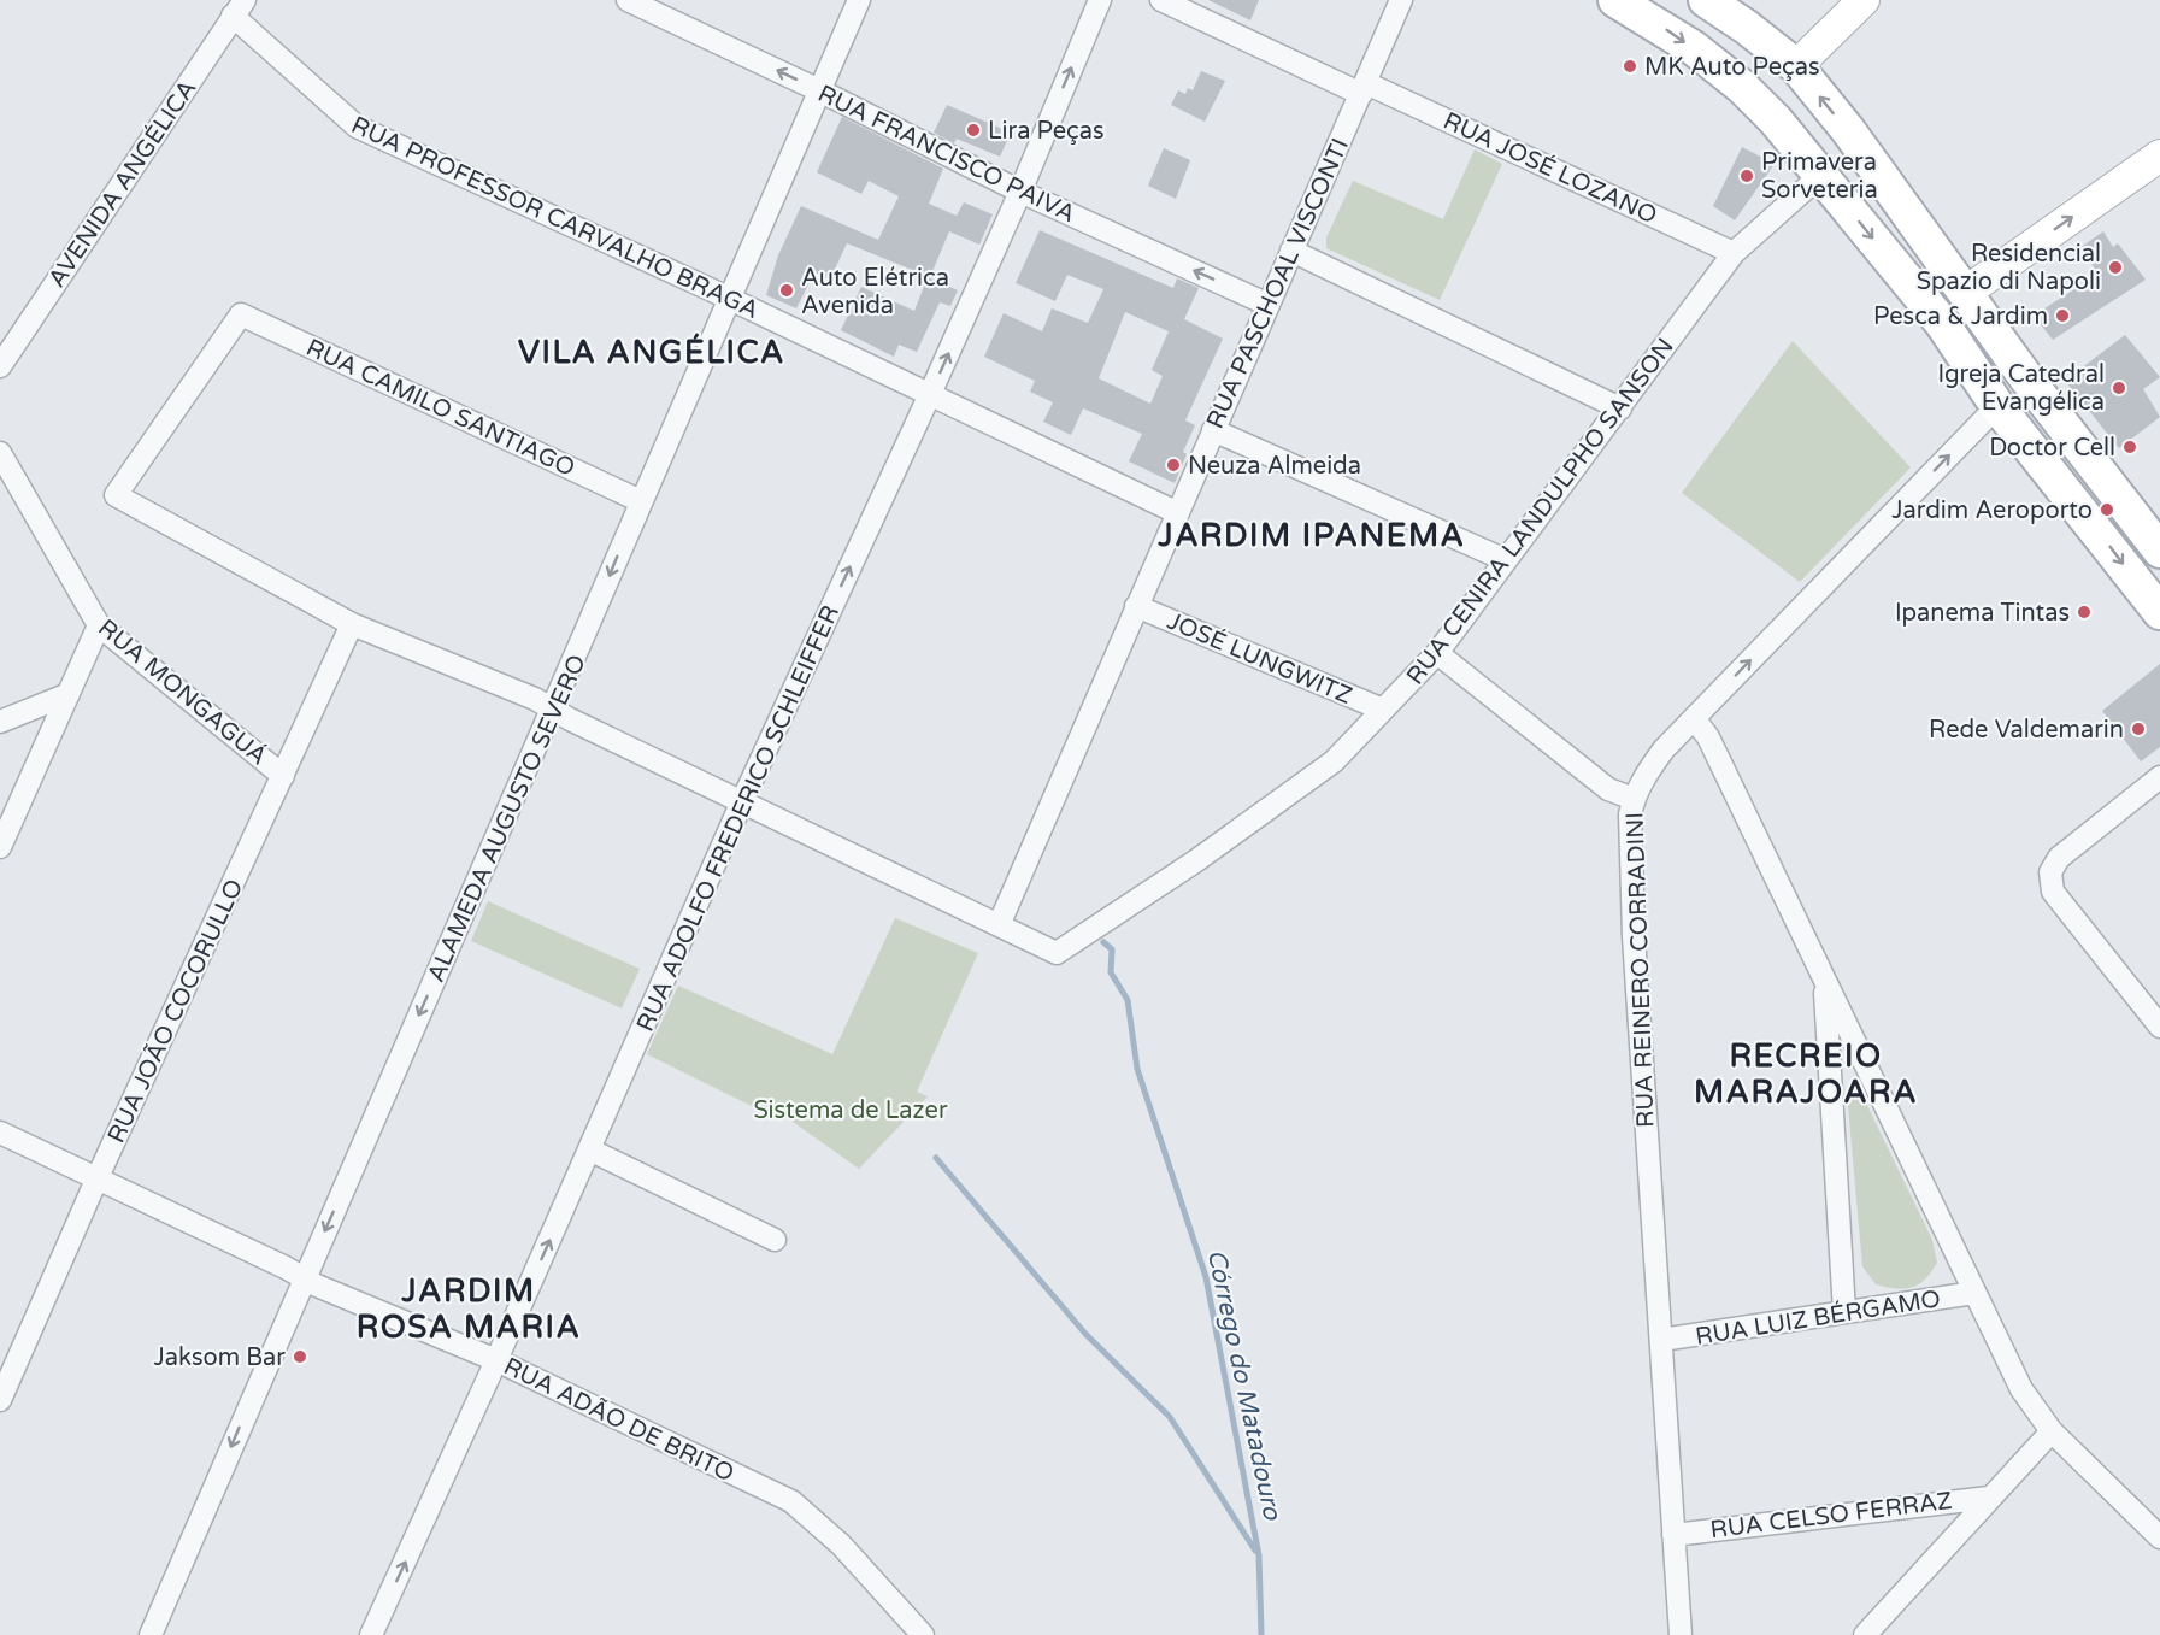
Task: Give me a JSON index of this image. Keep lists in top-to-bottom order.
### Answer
{
  "streets": {
    "street": [
      "RUA FRANCISCO PAIVA",
      "RUA JOSÉ LOZANO",
      "AVENIDA ANGÉLICA",
      "RUA PROFESSOR CARVALHO BRAGA",
      "RUA PASCHOAL VISCONTI",
      "RUA CAMILO SANTIAGO",
      "RUA CENIRA LANDULPHO SANSON",
      "JOSÉ LUNGWITZ",
      "RUA MONGAGUÁ",
      "ALAMEDA AUGUSTO SEVERO",
      "RUA ADOLFO FREDERICO SCHLEIFFER",
      "RUA REINERO CORRADINI",
      "RUA JOÃO COCORULLO",
      "RUA LUIZ BÉRGAMO",
      "RUA ADÃO DE BRITO",
      "RUA CELSO FERRAZ"
    ]
  },
  "crossings": [
    ["RUA FRANCISCO PAIVA", "RUA PASCHOAL VISCONTI"],
    ["RUA FRANCISCO PAIVA", "ALAMEDA AUGUSTO SEVERO"],
    ["RUA FRANCISCO PAIVA", "RUA ADOLFO FREDERICO SCHLEIFFER"],
    ["RUA JOSÉ LOZANO", "RUA PASCHOAL VISCONTI"],
    ["RUA JOSÉ LOZANO", "RUA CENIRA LANDULPHO SANSON"],
    ["AVENIDA ANGÉLICA", "RUA PROFESSOR CARVALHO BRAGA"],
    ["RUA PROFESSOR CARVALHO BRAGA", "RUA PASCHOAL VISCONTI"],
    ["RUA PROFESSOR CARVALHO BRAGA", "ALAMEDA AUGUSTO SEVERO"],
    ["RUA PROFESSOR CARVALHO BRAGA", "RUA ADOLFO FREDERICO SCHLEIFFER"],
    ["RUA PASCHOAL VISCONTI", "RUA CENIRA LANDULPHO SANSON"],
    ["RUA PASCHOAL VISCONTI", "JOSÉ LUNGWITZ"],
    ["RUA CAMILO SANTIAGO", "RUA CENIRA LANDULPHO SANSON"],
    ["RUA CAMILO SANTIAGO", "ALAMEDA AUGUSTO SEVERO"],
    ["RUA CENIRA LANDULPHO SANSON", "JOSÉ LUNGWITZ"],
    ["RUA CENIRA LANDULPHO SANSON", "ALAMEDA AUGUSTO SEVERO"],
    ["RUA CENIRA LANDULPHO SANSON", "RUA ADOLFO FREDERICO SCHLEIFFER"],
    ["RUA CENIRA LANDULPHO SANSON", "RUA JOÃO COCORULLO"],
    ["RUA MONGAGUÁ", "RUA JOÃO COCORULLO"],
    ["ALAMEDA AUGUSTO SEVERO", "RUA ADÃO DE BRITO"],
    ["RUA ADOLFO FREDERICO SCHLEIFFER", "RUA ADÃO DE BRITO"],
    ["RUA REINERO CORRADINI", "RUA LUIZ BÉRGAMO"],
    ["RUA REINERO CORRADINI", "RUA CELSO FERRAZ"],
    ["RUA JOÃO COCORULLO", "RUA ADÃO DE BRITO"]
  ],
  "one_way": ["RUA FRANCISCO PAIVA", "ALAMEDA AUGUSTO SEVERO", "RUA ADOLFO FREDERICO SCHLEIFFER"],
  "districts": [
    "VILA ANGÉLICA",
    "JARDIM IPANEMA",
    "RECREIO MARAJOARA",
    "JARDIM ROSA MARIA"
  ],
  "water": ["Córrego do Matadouro"],
  "parks": ["Sistema de Lazer"],
  "places": [
    "MK Auto Peças",
    "Lira Peças",
    "Primavera Sorveteria",
    "Residencial Spazio di Napoli",
    "Auto Elétrica Avenida",
    "Pesca & Jardim",
    "Igreja Catedral Evangélica",
    "Doctor Cell",
    "Neuza Almeida",
    "Jardim Aeroporto",
    "Ipanema Tintas",
    "Rede Valdemarin",
    "Jaksom Bar"
  ]
}
